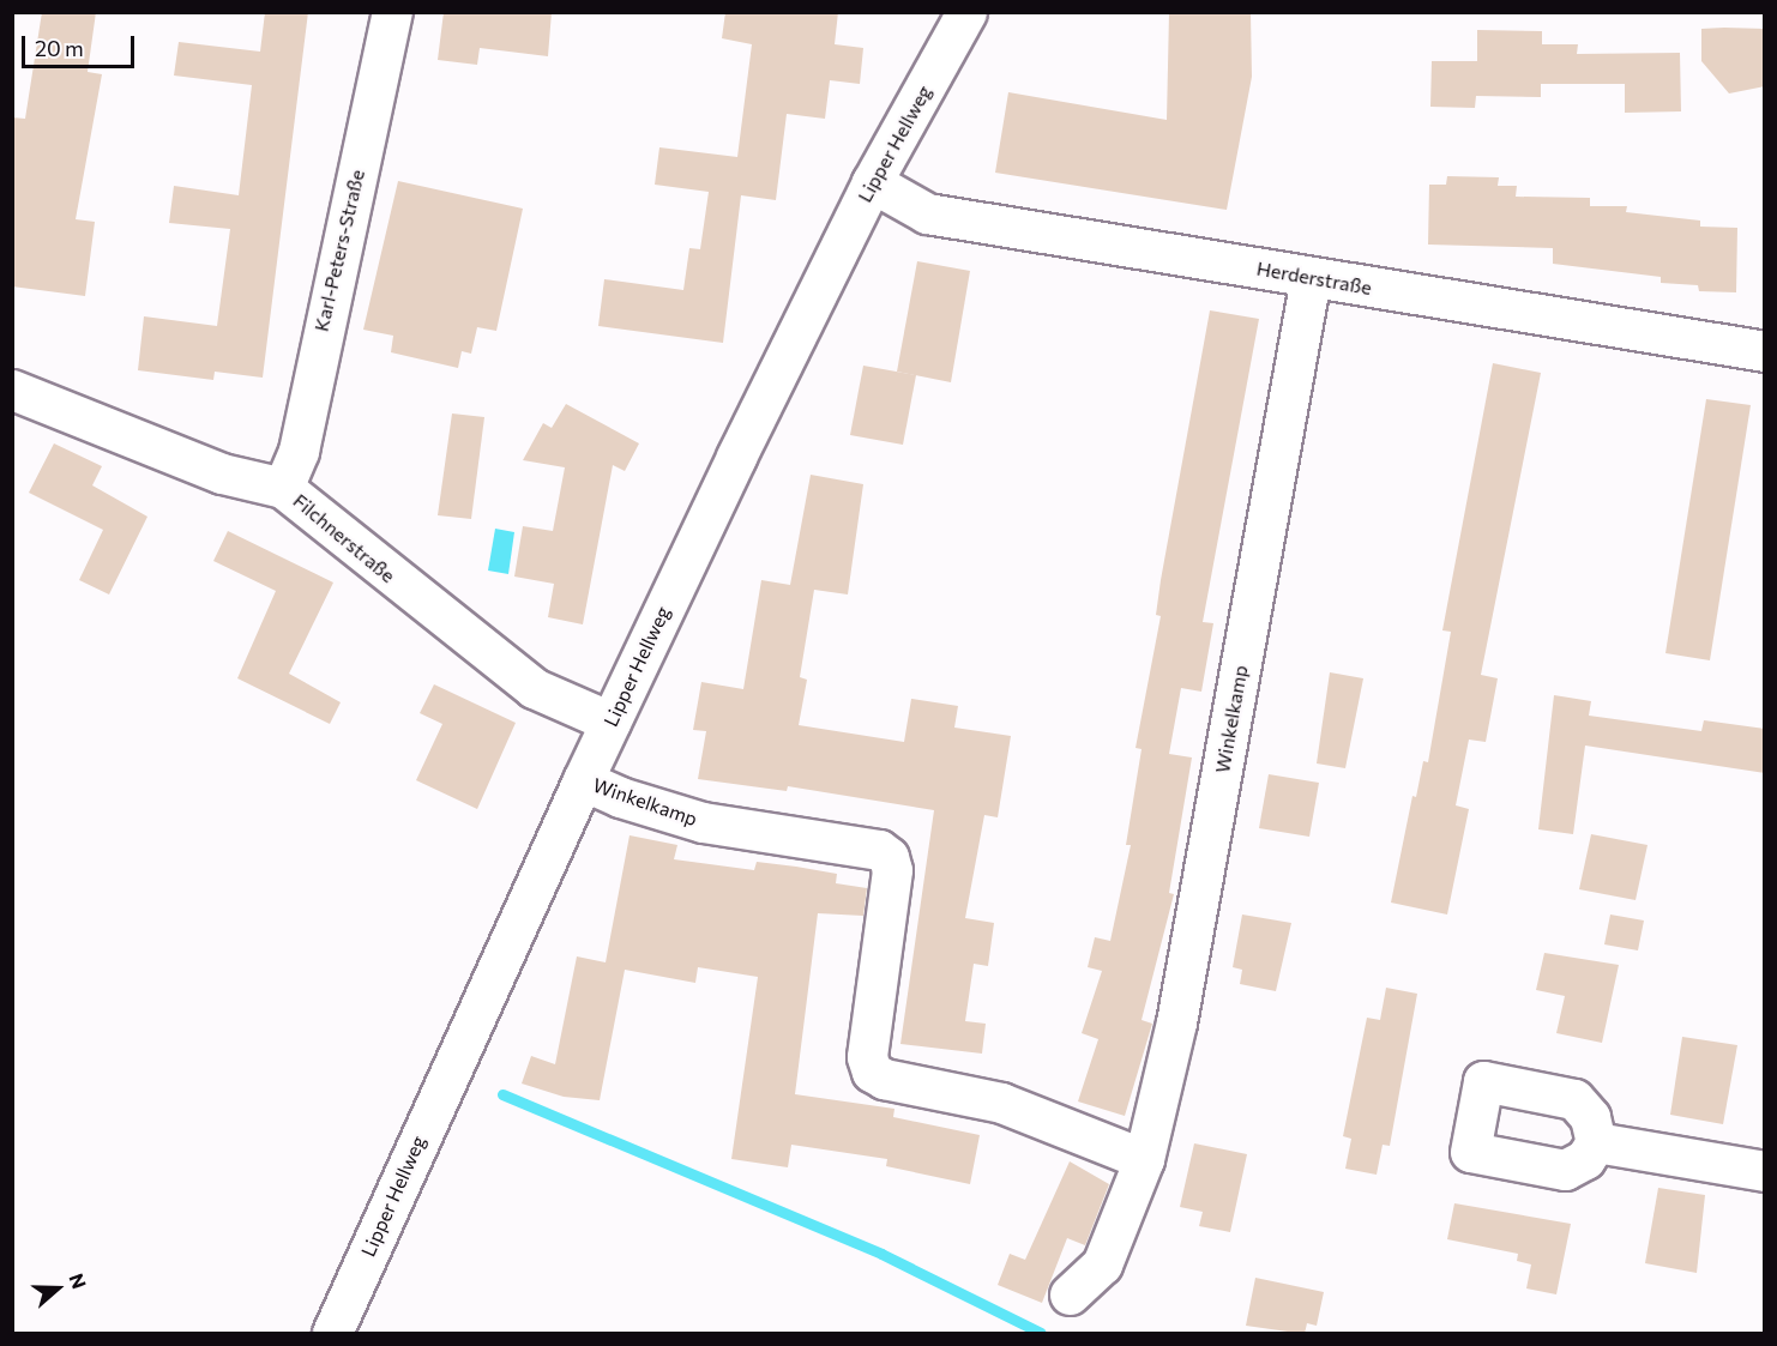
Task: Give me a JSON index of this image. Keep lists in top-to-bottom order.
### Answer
{
  "streets": {
    "street": [
      "Lipper Hellweg",
      "Karl-Peters-Straße",
      "Herderstraße",
      "Filchnerstraße",
      "Winkelkamp"
    ]
  },
  "crossings": [
    ["Lipper Hellweg", "Herderstraße"],
    ["Lipper Hellweg", "Filchnerstraße"],
    ["Lipper Hellweg", "Winkelkamp"],
    ["Karl-Peters-Straße", "Filchnerstraße"],
    ["Herderstraße", "Winkelkamp"]
  ],
  "scale_bar": "20 m",
  "north": "right"
}
